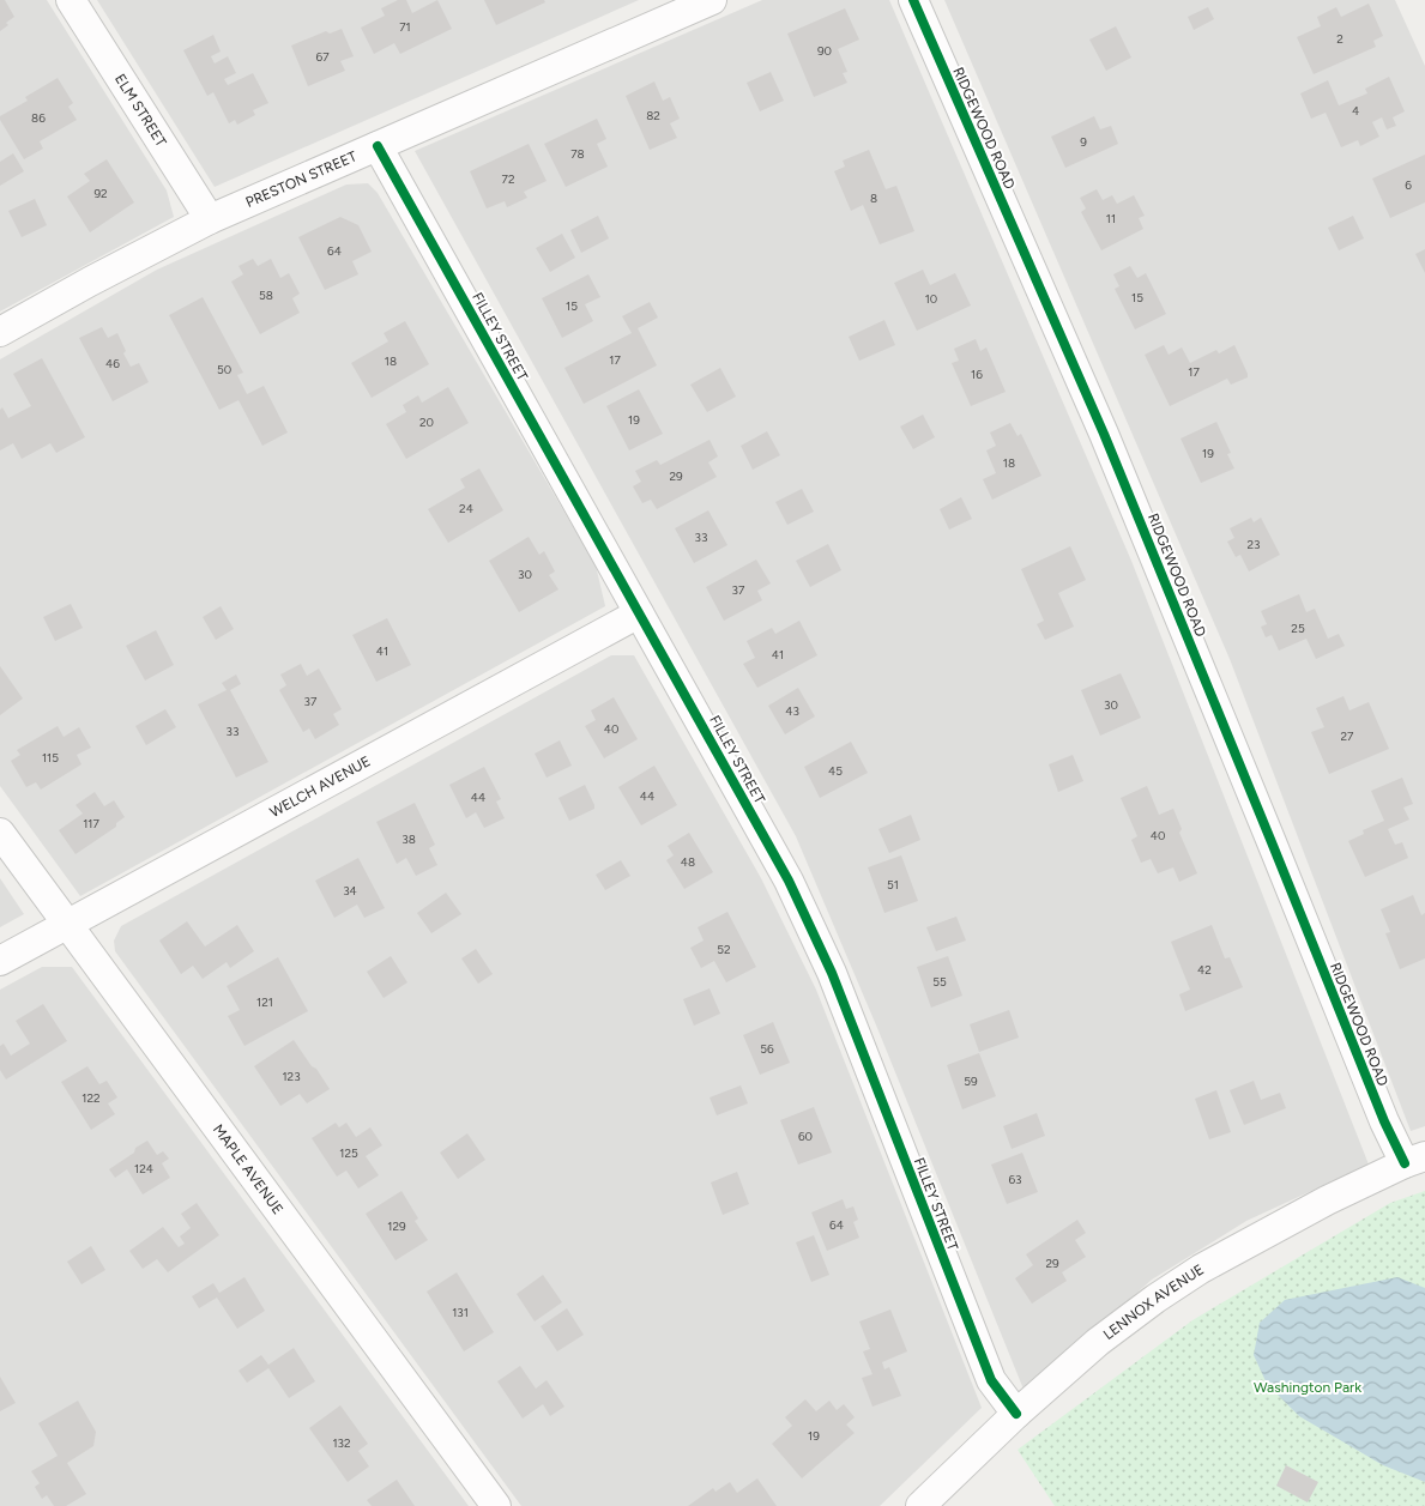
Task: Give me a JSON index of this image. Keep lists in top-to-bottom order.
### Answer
{
  "streets": {
    "street": [
      "ELM STREET",
      "RIDGEWOOD ROAD",
      "PRESTON STREET",
      "FILLEY STREET",
      "WELCH AVENUE",
      "MAPLE AVENUE",
      "LENNOX AVENUE"
    ]
  },
  "crossings": [
    ["ELM STREET", "PRESTON STREET"],
    ["RIDGEWOOD ROAD", "LENNOX AVENUE"],
    ["PRESTON STREET", "FILLEY STREET"],
    ["FILLEY STREET", "WELCH AVENUE"],
    ["FILLEY STREET", "LENNOX AVENUE"],
    ["WELCH AVENUE", "MAPLE AVENUE"]
  ],
  "parks": ["Washington Park"],
  "house_numbers": [
    "71",
    "2",
    "90",
    "67",
    "4",
    "82",
    "86",
    "9",
    "78",
    "72",
    "6",
    "92",
    "8",
    "11",
    "64",
    "58",
    "15",
    "10",
    "15",
    "17",
    "18",
    "46",
    "50",
    "17",
    "16",
    "19",
    "20",
    "19",
    "18",
    "29",
    "24",
    "33",
    "23",
    "30",
    "37",
    "25",
    "41",
    "41",
    "37",
    "30",
    "43",
    "40",
    "33",
    "27",
    "115",
    "45",
    "44",
    "44",
    "117",
    "40",
    "38",
    "48",
    "51",
    "34",
    "52",
    "42",
    "55",
    "121",
    "56",
    "123",
    "59",
    "122",
    "60",
    "125",
    "124",
    "63",
    "64",
    "129",
    "29",
    "131",
    "19",
    "132"
  ]
}
